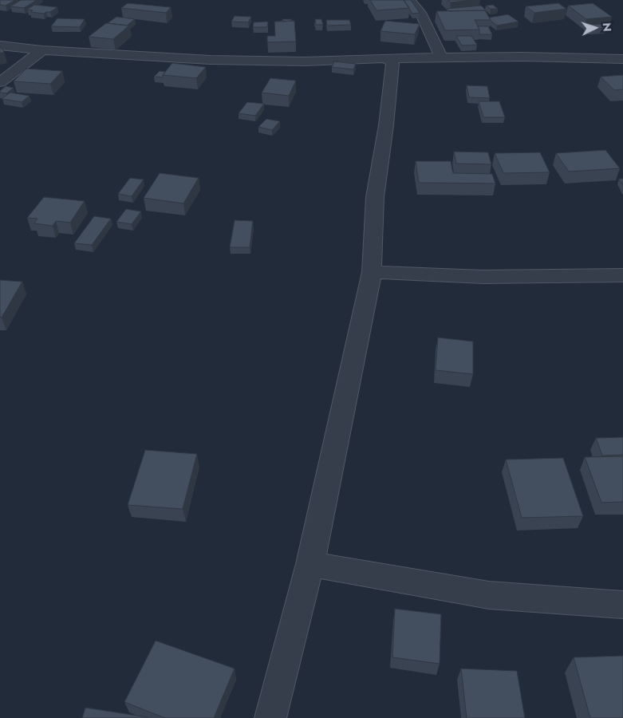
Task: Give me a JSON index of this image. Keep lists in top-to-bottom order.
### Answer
{
  "north": "right"
}
